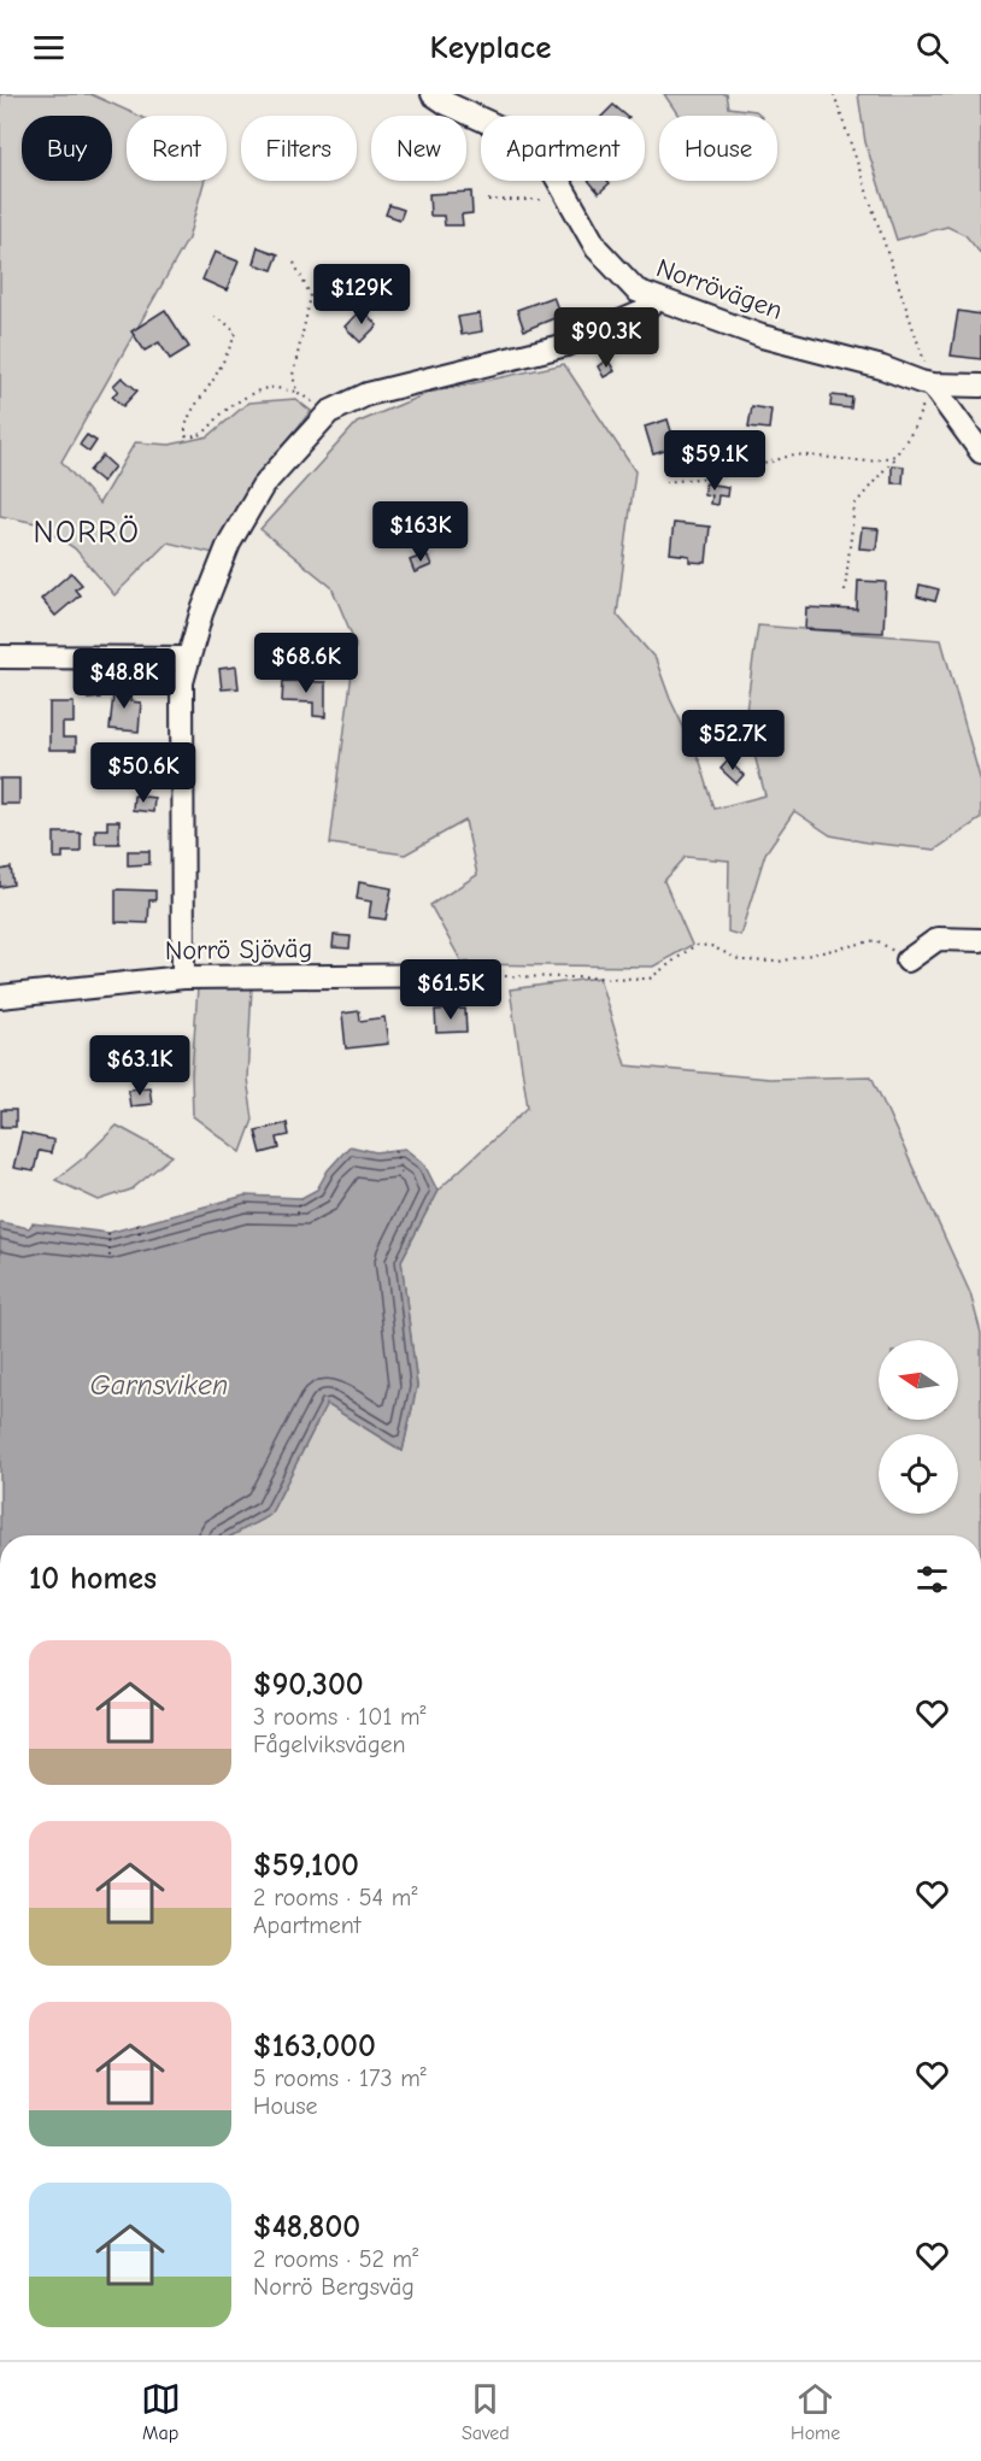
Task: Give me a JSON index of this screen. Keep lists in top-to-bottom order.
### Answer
{
  "streets": {
    "street": ["Norrövägen", "Norrö Sjöväg"]
  },
  "districts": ["NORRÖ"],
  "water": ["Garnsviken"],
  "north": "left",
  "page": {
    "header": "Keyplace",
    "chip": [
      "Buy",
      "Rent",
      "Filters",
      "New",
      "Apartment",
      "House"
    ],
    "price": [
      "$129K",
      "$90.3K",
      "$59.1K",
      "$163K",
      "$68.6K",
      "$48.8K",
      "$52.7K",
      "$50.6K",
      "$61.5K",
      "$63.1K"
    ],
    "heading": "10 homes",
    "list": [
      {
        "name": "$90,300",
        "note": "3 rooms · 101 m² · Fågelviksvägen"
      },
      {
        "name": "$59,100",
        "note": "2 rooms · 54 m² · Apartment"
      },
      {
        "name": "$163,000",
        "note": "5 rooms · 173 m² · House"
      },
      {
        "name": "$48,800",
        "note": "2 rooms · 52 m² · Norrö Bergsväg"
      }
    ],
    "tabs": ["Map", "Saved", "Home"]
  }
}
